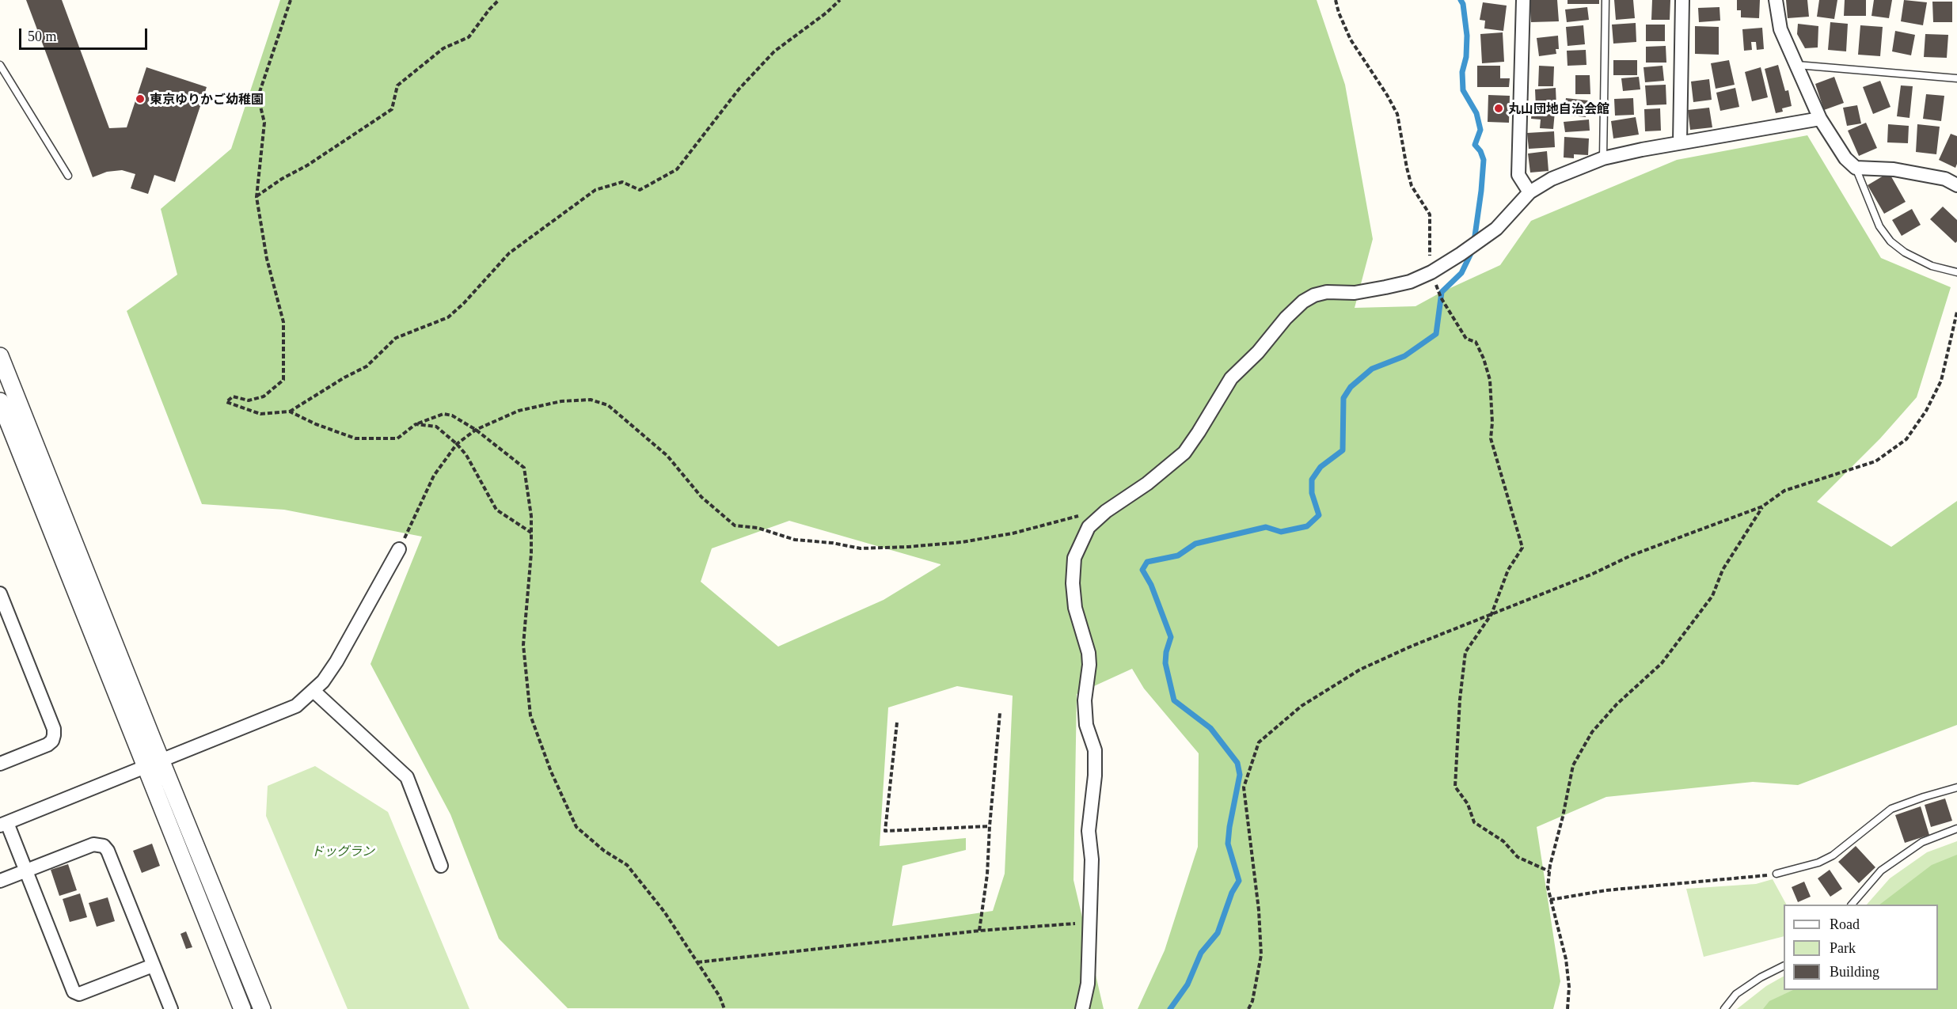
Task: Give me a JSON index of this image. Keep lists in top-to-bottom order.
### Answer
{
  "parks": ["ドッグラン"],
  "places": ["東京ゆりかご幼稚園", "丸山団地自治会館"],
  "legend": ["Road", "Park", "Building"],
  "scale_bar": "50 m"
}
